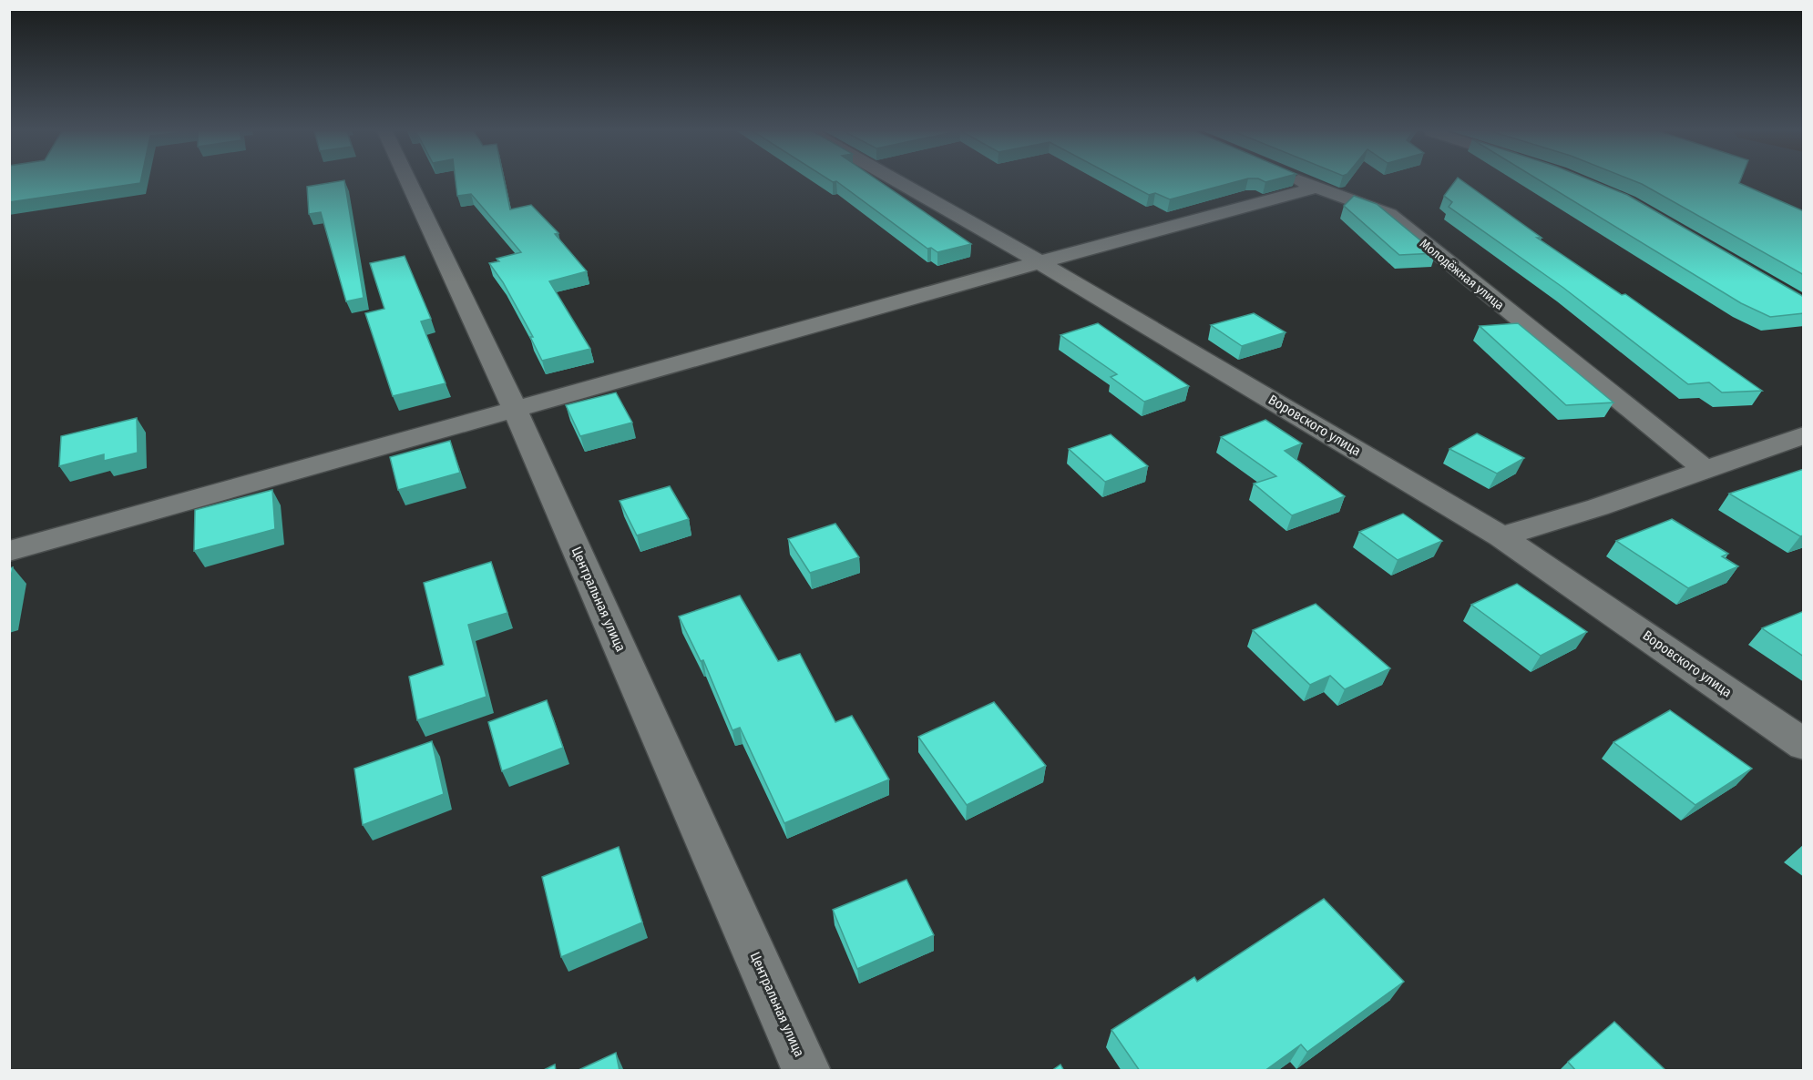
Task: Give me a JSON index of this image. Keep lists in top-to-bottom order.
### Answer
{
  "streets": {
    "street": ["Молодёжная улица", "Воровского улица", "Центральная улица"]
  }
}
